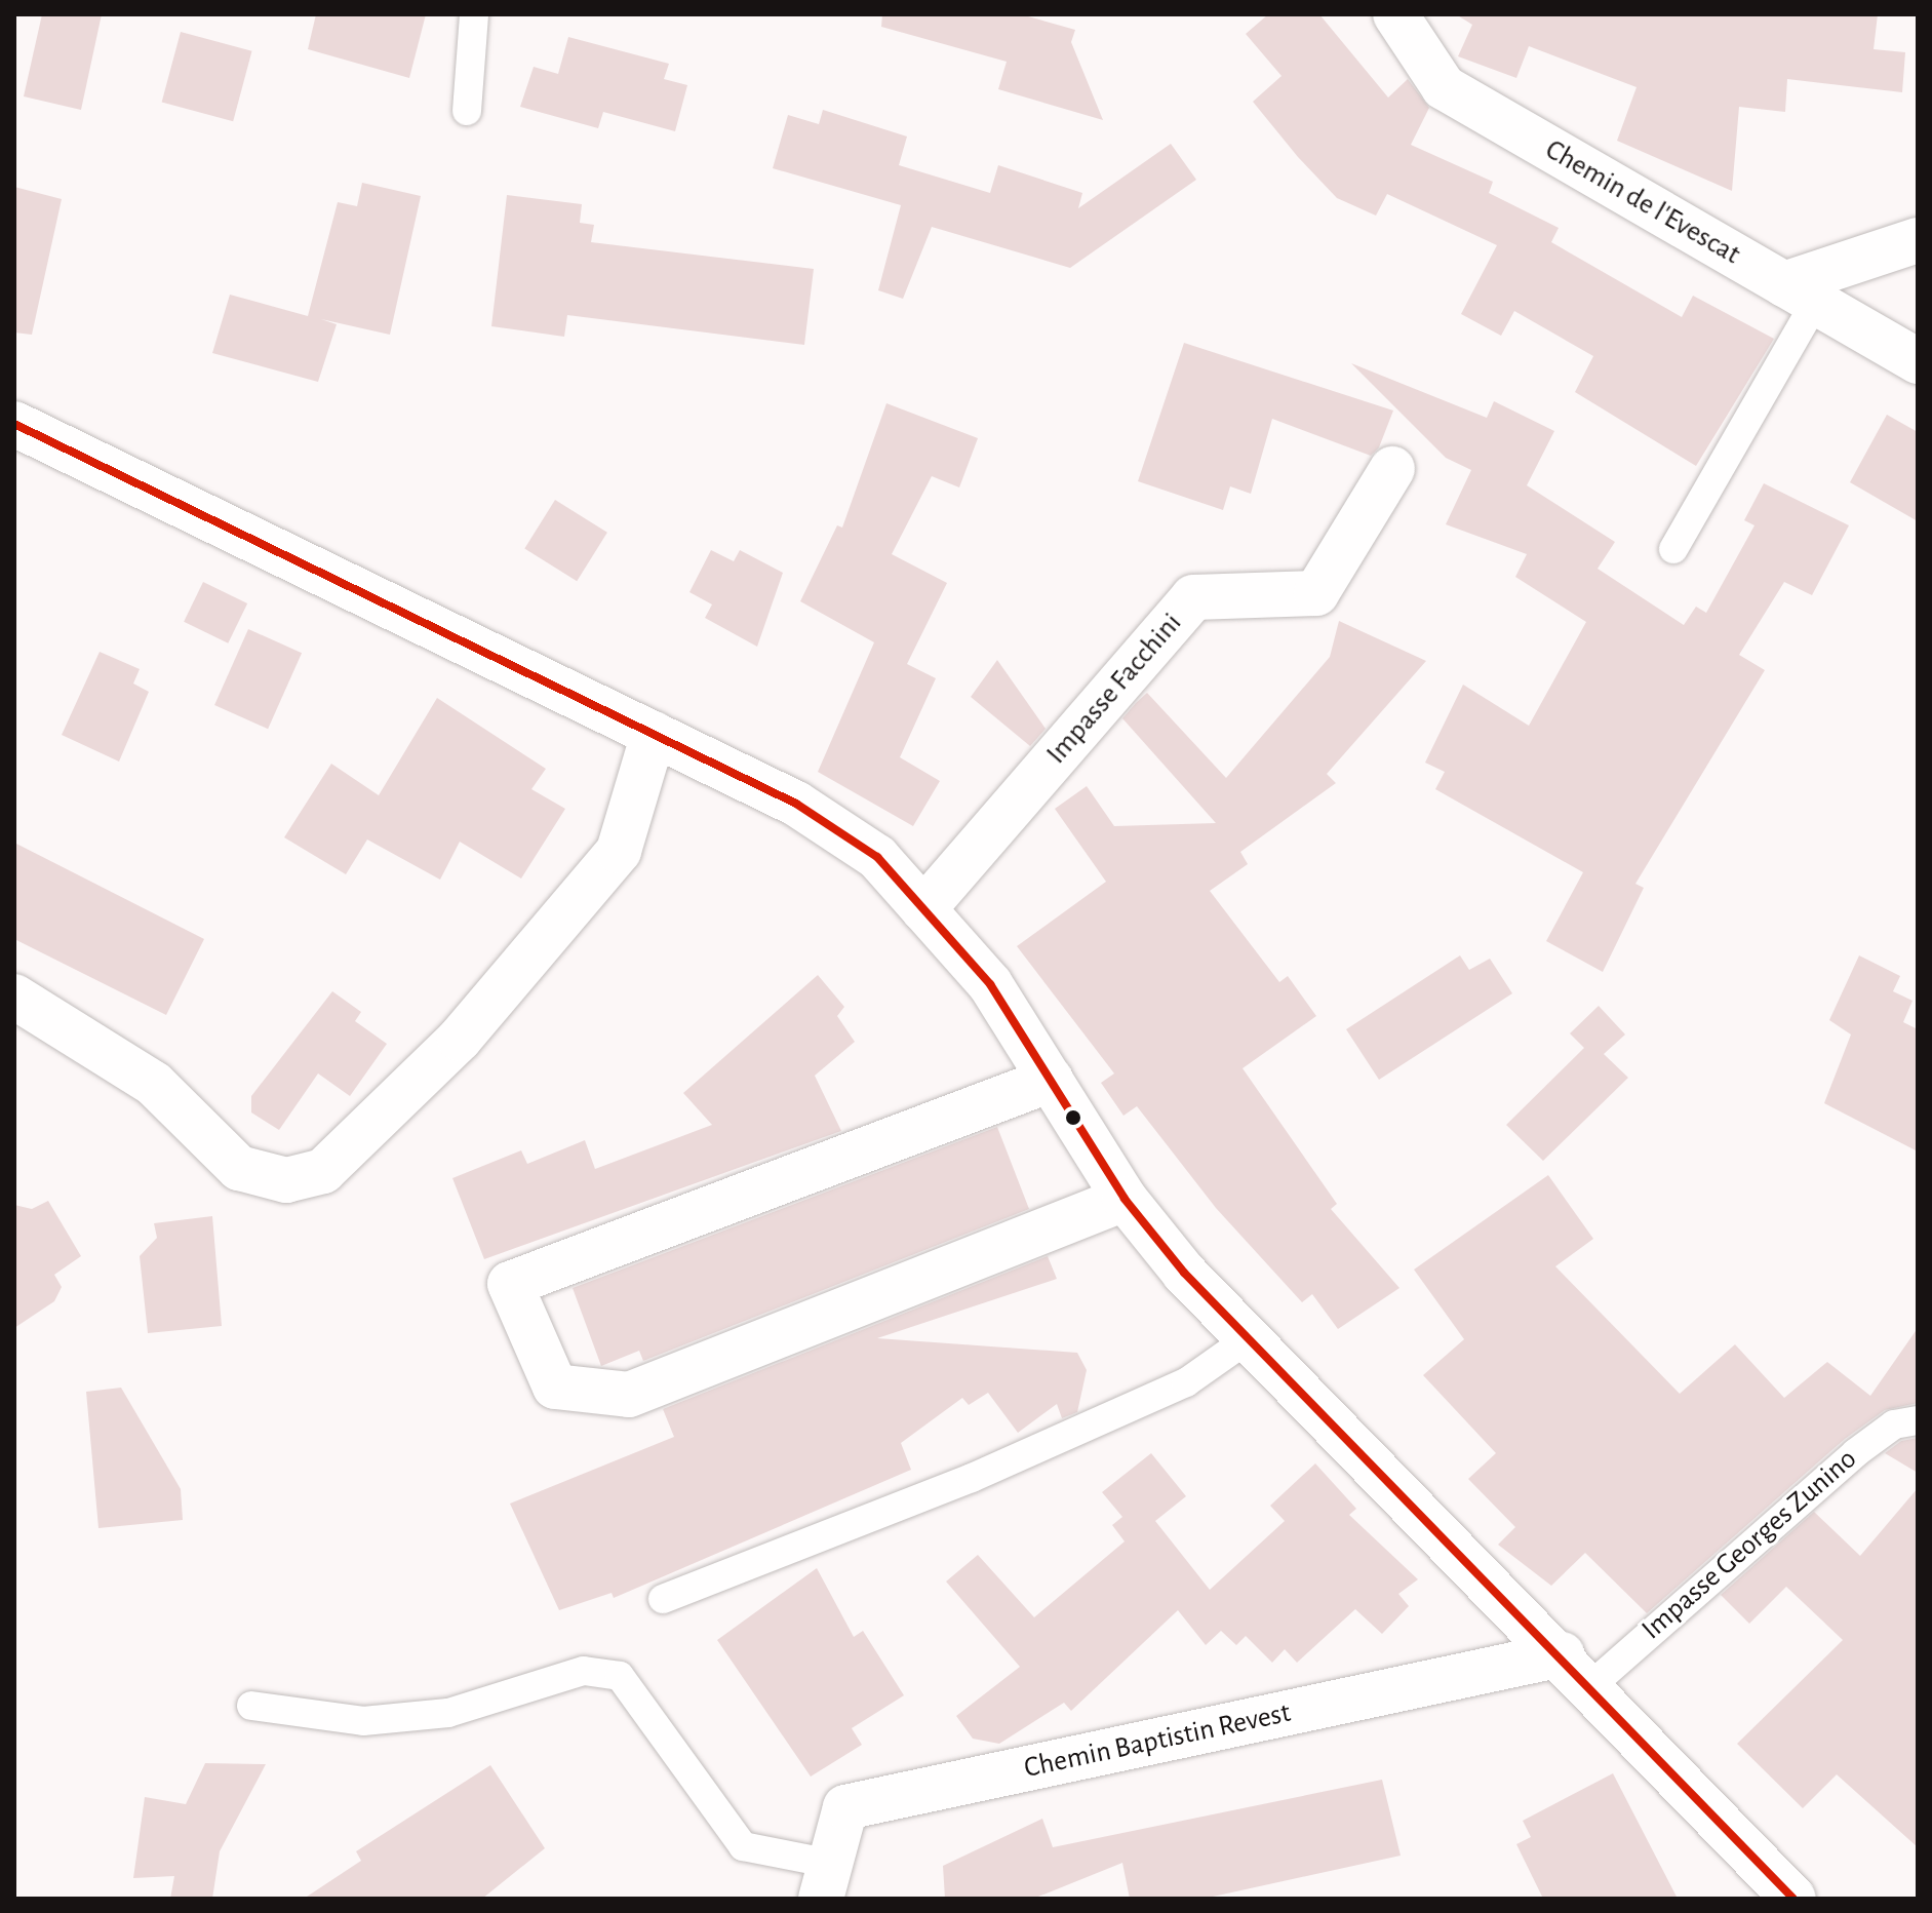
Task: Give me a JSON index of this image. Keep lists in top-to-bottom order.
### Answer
{
  "streets": {
    "street": ["Chemin de l'Evescat", "Impasse Facchini", "Chemin Baptistin Revest"],
    "lane": ["Impasse Georges Zunino"]
  },
  "crossings": [
    ["Impasse Georges Zunino", "Chemin Baptistin Revest"]
  ]
}
